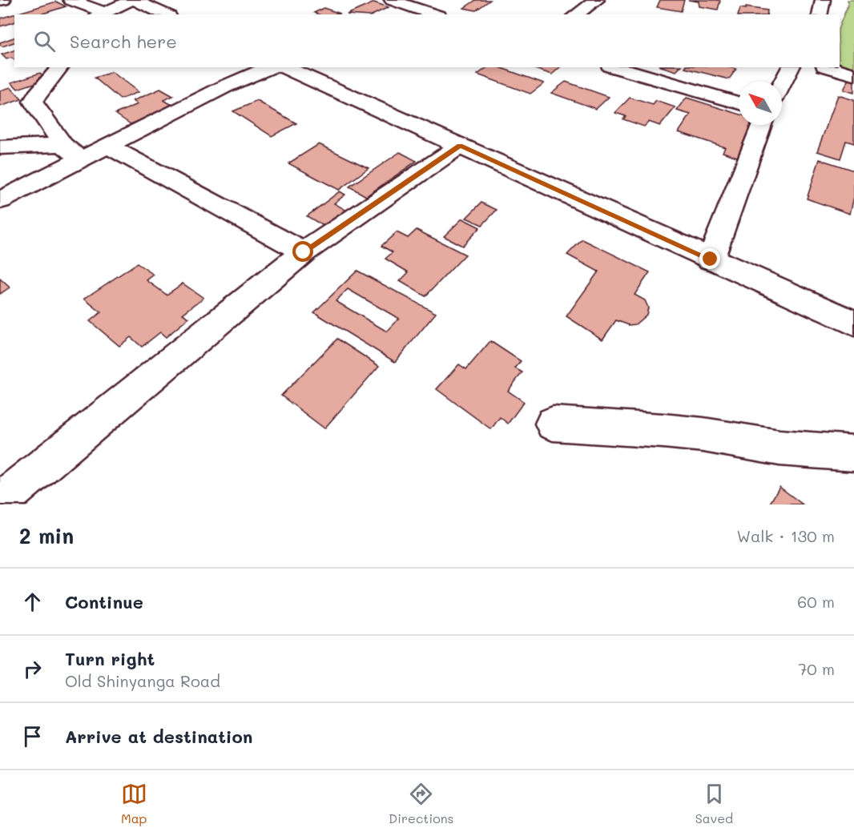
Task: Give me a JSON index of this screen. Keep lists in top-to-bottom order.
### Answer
{
  "north": "top left",
  "page": {
    "search": "Search here",
    "heading": ["2 min", "Walk · 130 m"],
    "list": [
      ["Continue", "60 m"],
      ["Turn right", "Old Shinyanga Road", "70 m"],
      "Arrive at destination"
    ],
    "nav": ["Map", "Directions", "Saved"]
  }
}
